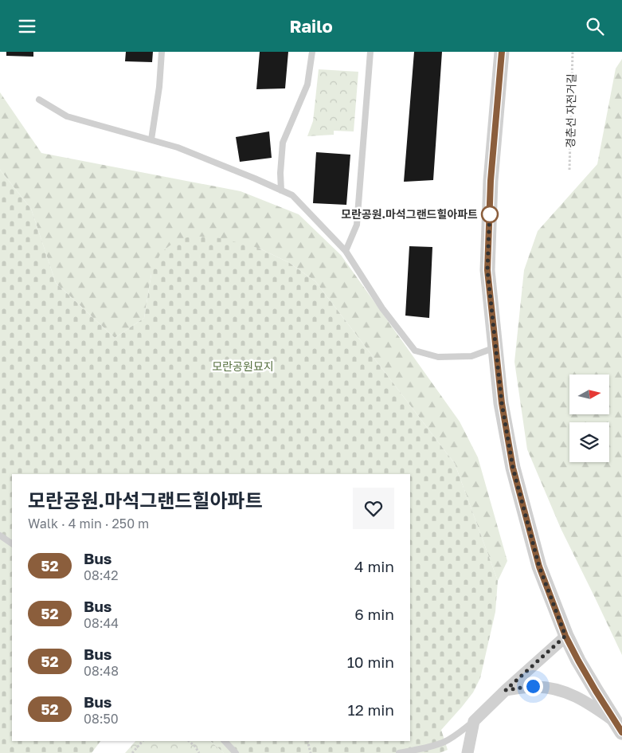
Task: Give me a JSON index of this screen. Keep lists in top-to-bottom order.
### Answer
{
  "streets": {
    "path": ["경춘선 자전거길"]
  },
  "parks": ["모란공원묘지"],
  "places": ["모란공원.마석그랜드힐아파트"],
  "lines": ["bus line 52"],
  "north": "right",
  "page": {
    "header": "Railo",
    "heading": ["모란공원.마석그랜드힐아파트", "Walk · 4 min · 250 m"],
    "list": [
      {
        "mark": "52",
        "name": "Bus",
        "note": "08:42",
        "value": "4 min"
      },
      {
        "mark": "52",
        "name": "Bus",
        "note": "08:44",
        "value": "6 min"
      },
      {
        "mark": "52",
        "name": "Bus",
        "note": "08:48",
        "value": "10 min"
      },
      {
        "mark": "52",
        "name": "Bus",
        "note": "08:50",
        "value": "12 min"
      }
    ]
  }
}
